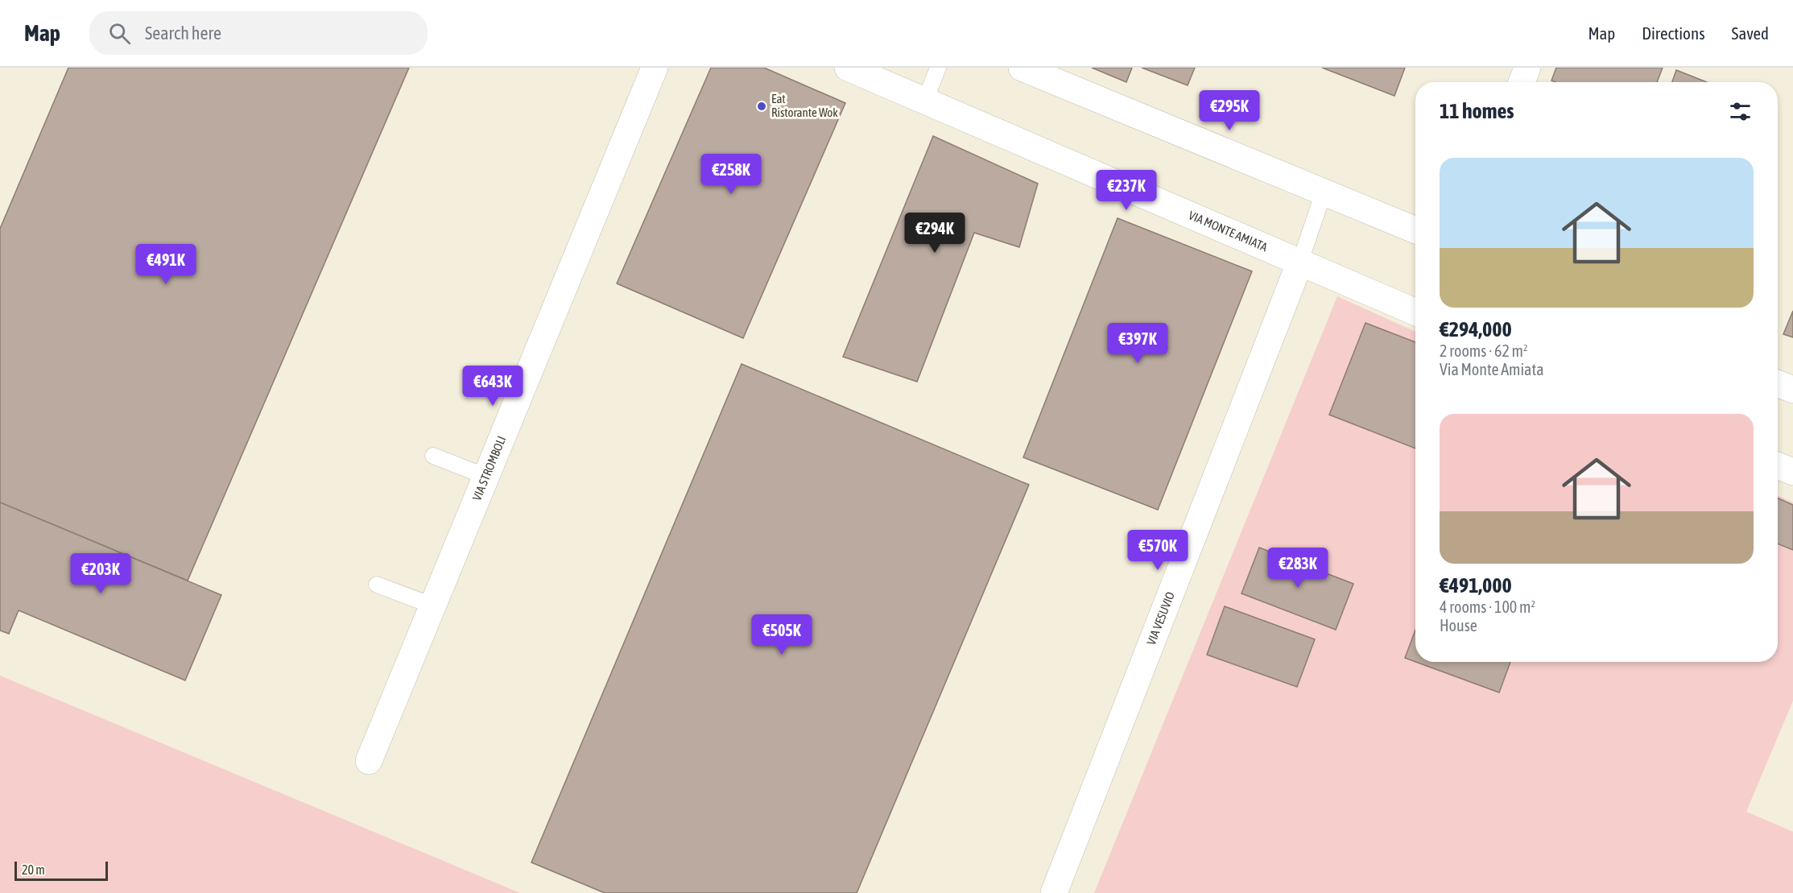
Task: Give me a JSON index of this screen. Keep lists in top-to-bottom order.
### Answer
{
  "streets": {
    "street": ["VIA MONTE AMIATA", "VIA STROMBOLI", "VIA VESUVIO"]
  },
  "crossings": [
    ["VIA MONTE AMIATA", "VIA VESUVIO"]
  ],
  "places": ["Eat Ristorante Wok"],
  "scale_bar": "20 m",
  "page": {
    "header": "Map",
    "search": "Search here",
    "nav": ["Map", "Directions", "Saved"],
    "heading": "11 homes",
    "price": [
      "€295K",
      "€258K",
      "€237K",
      "€294K",
      "€491K",
      "€397K",
      "€643K",
      "€570K",
      "€283K",
      "€203K",
      "€505K"
    ],
    "list": [
      {
        "name": "€294,000",
        "note": "2 rooms · 62 m² · Via Monte Amiata"
      },
      {
        "name": "€491,000",
        "note": "4 rooms · 100 m² · House"
      }
    ],
    "scale": "20 m"
  }
}
